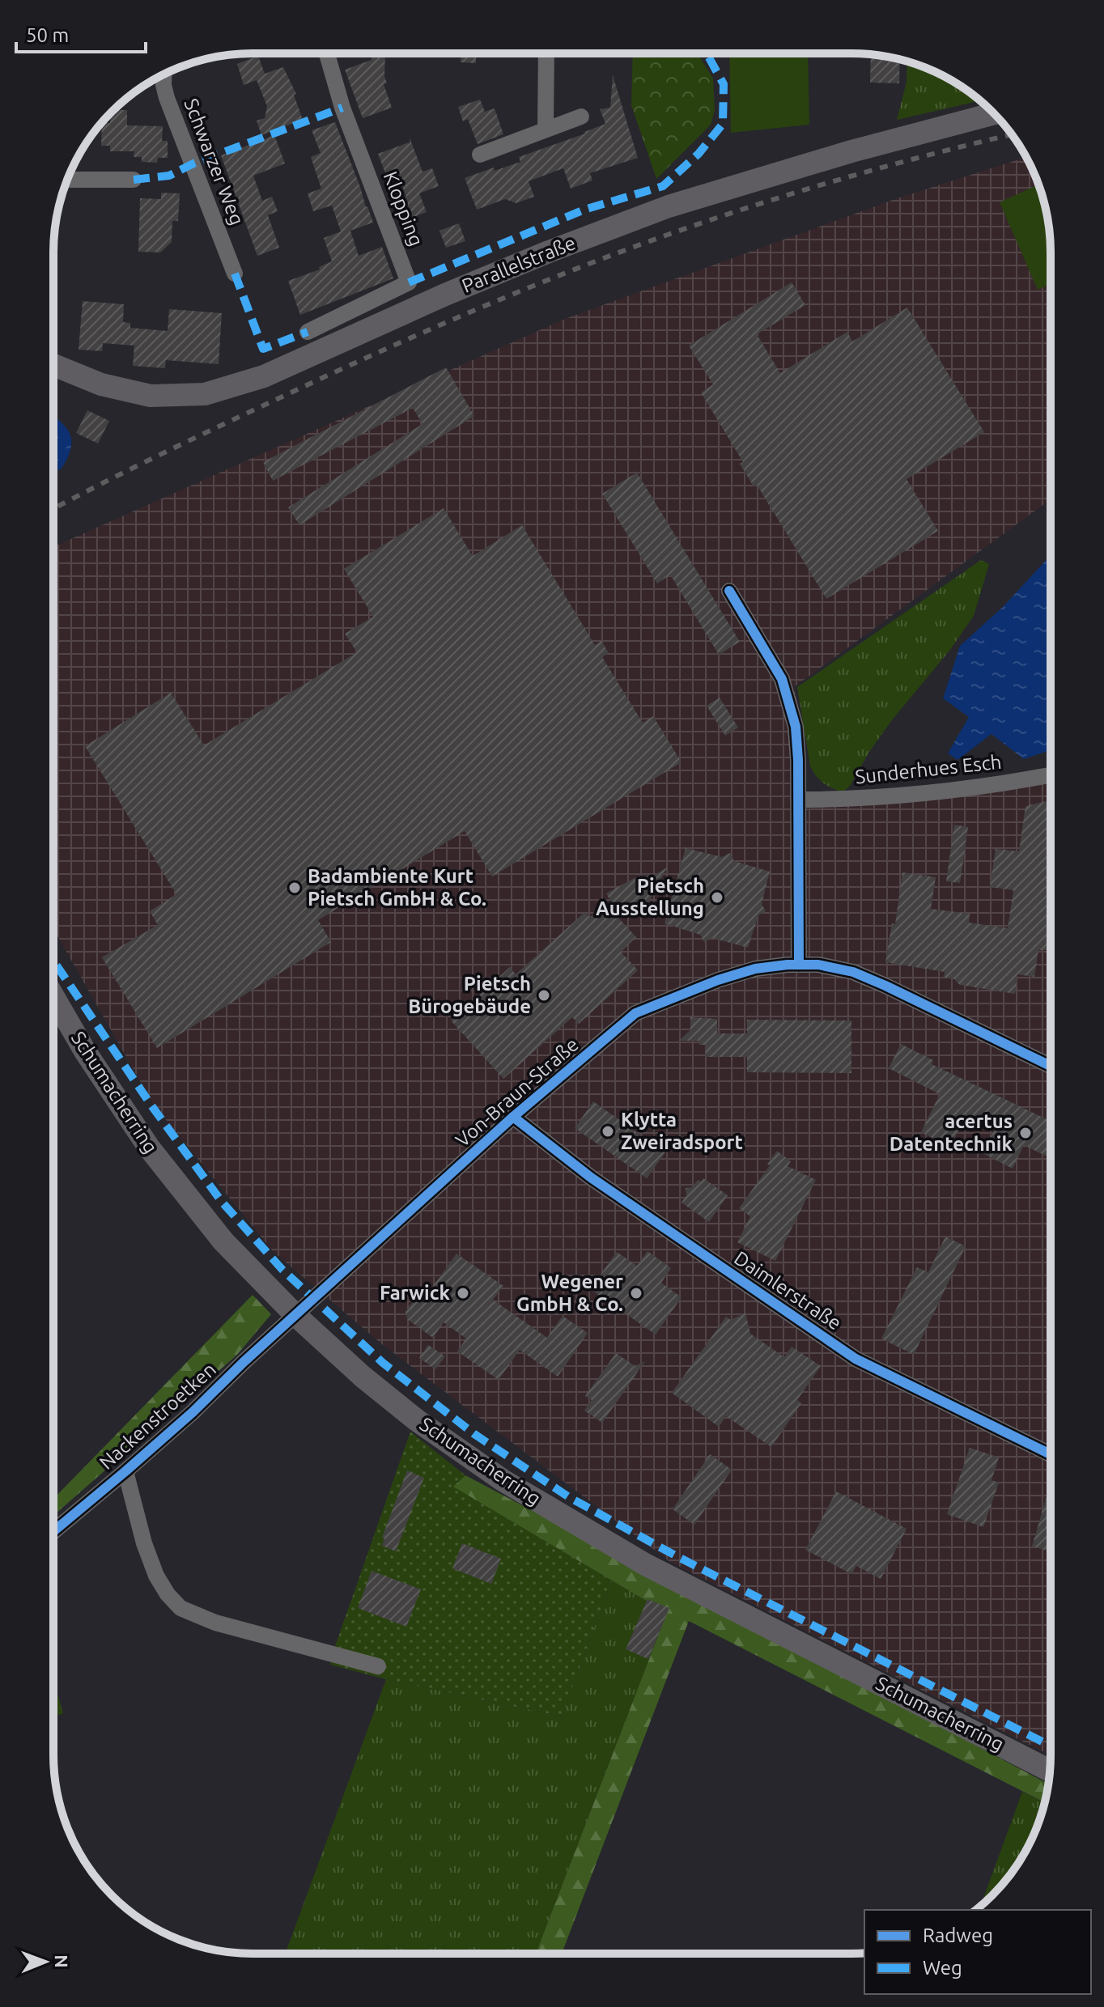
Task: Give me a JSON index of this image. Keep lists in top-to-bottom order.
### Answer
{
  "streets": {
    "main road": ["Parallelstraße", "Schumacherring"],
    "street": [
      "Schwarzer Weg",
      "Klopping",
      "Sunderhues Esch",
      "Von-Braun-Straße",
      "Daimlerstraße",
      "Nackenstroetken"
    ]
  },
  "crossings": [
    ["Schumacherring", "Von-Braun-Straße"],
    ["Schumacherring", "Nackenstroetken"],
    ["Von-Braun-Straße", "Daimlerstraße"],
    ["Von-Braun-Straße", "Nackenstroetken"]
  ],
  "places": [
    "Badambiente Kurt Pietsch GmbH & Co.",
    "Pietsch Ausstellung",
    "Pietsch Bürogebäude",
    "Klytta Zweiradsport",
    "acertus Datentechnik",
    "Farwick",
    "Wegener GmbH & Co."
  ],
  "legend": ["Radweg", "Weg"],
  "scale_bar": "50 m",
  "north": "right"
}
